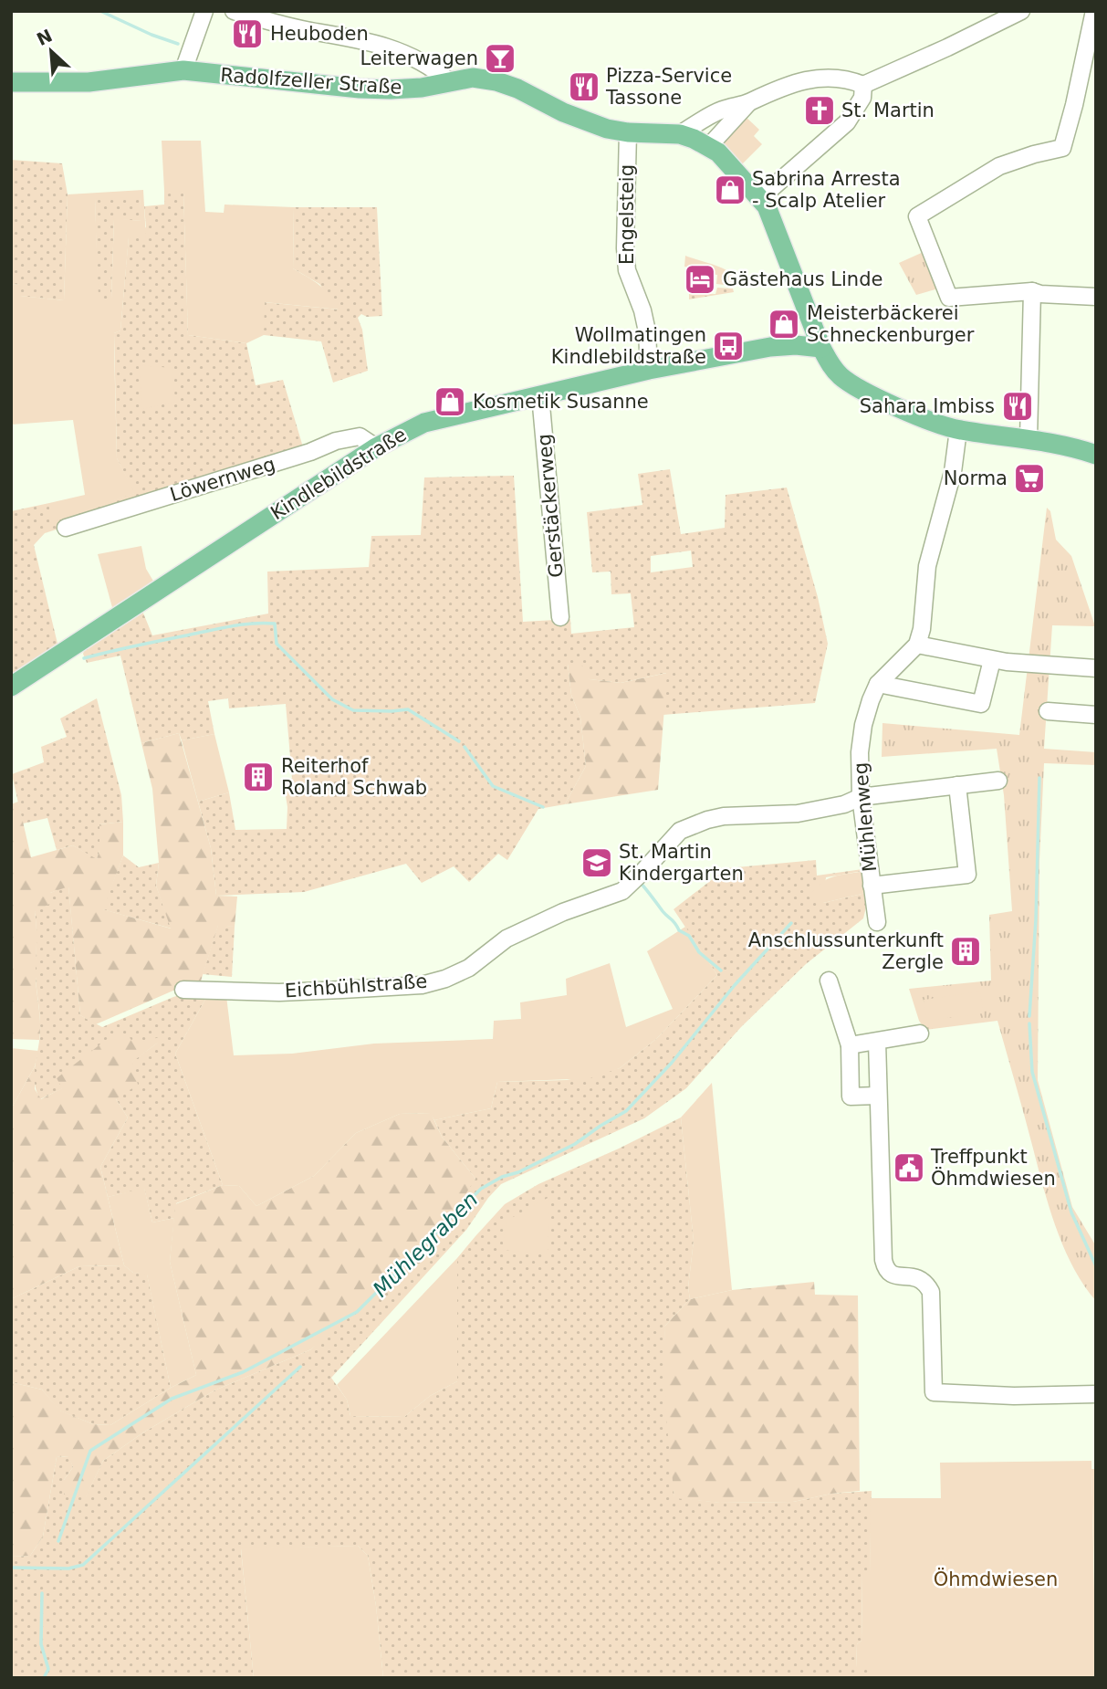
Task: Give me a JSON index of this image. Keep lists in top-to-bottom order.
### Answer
{
  "streets": {
    "main road": ["Radolfzeller Straße", "Kindlebildstraße"],
    "street": [
      "Engelsteig",
      "Löwernweg",
      "Gerstäckerweg",
      "Mühlenweg",
      "Eichbühlstraße"
    ]
  },
  "crossings": [
    ["Radolfzeller Straße", "Engelsteig"],
    ["Radolfzeller Straße", "Kindlebildstraße"],
    ["Engelsteig", "Kindlebildstraße"],
    ["Kindlebildstraße", "Löwernweg"],
    ["Kindlebildstraße", "Gerstäckerweg"],
    ["Mühlenweg", "Eichbühlstraße"]
  ],
  "water": ["Mühlegraben"],
  "parks": ["Öhmdwiesen"],
  "places": {
    "restaurant": ["Heuboden", "Pizza-Service Tassone", "Sahara Imbiss"],
    "bar": ["Leiterwagen"],
    "church": ["St. Martin"],
    "shop": ["Sabrina Arresta - Scalp Atelier", "Meisterbäckerei Schneckenburger", "Kosmetik Susanne"],
    "hotel": ["Gästehaus Linde"],
    "bus stop": ["Wollmatingen Kindlebildstraße"],
    "supermarket": ["Norma"],
    "building": ["Reiterhof Roland Schwab", "Anschlussunterkunft Zergle"],
    "school or university": ["St. Martin Kindergarten"],
    "public building": ["Treffpunkt Öhmdwiesen"]
  },
  "north": "top left"
}
